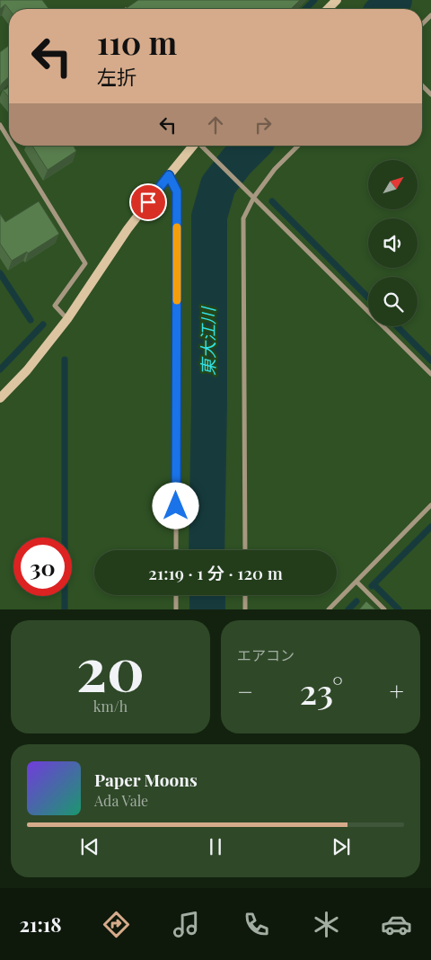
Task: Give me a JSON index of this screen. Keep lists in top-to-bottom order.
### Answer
{
  "water": ["東大江川"],
  "north": "top right",
  "page": {
    "turn": ["110 m", "左折"],
    "limit": "30",
    "trip": "21:19 · 1 分 · 120 m",
    "tile": [
      ["20", "km/h"],
      "エアコン"
    ],
    "heat": ["−", "23°", "+"],
    "song": ["Paper Moons", "Ada Vale"],
    "tabs": "21:18"
  }
}
